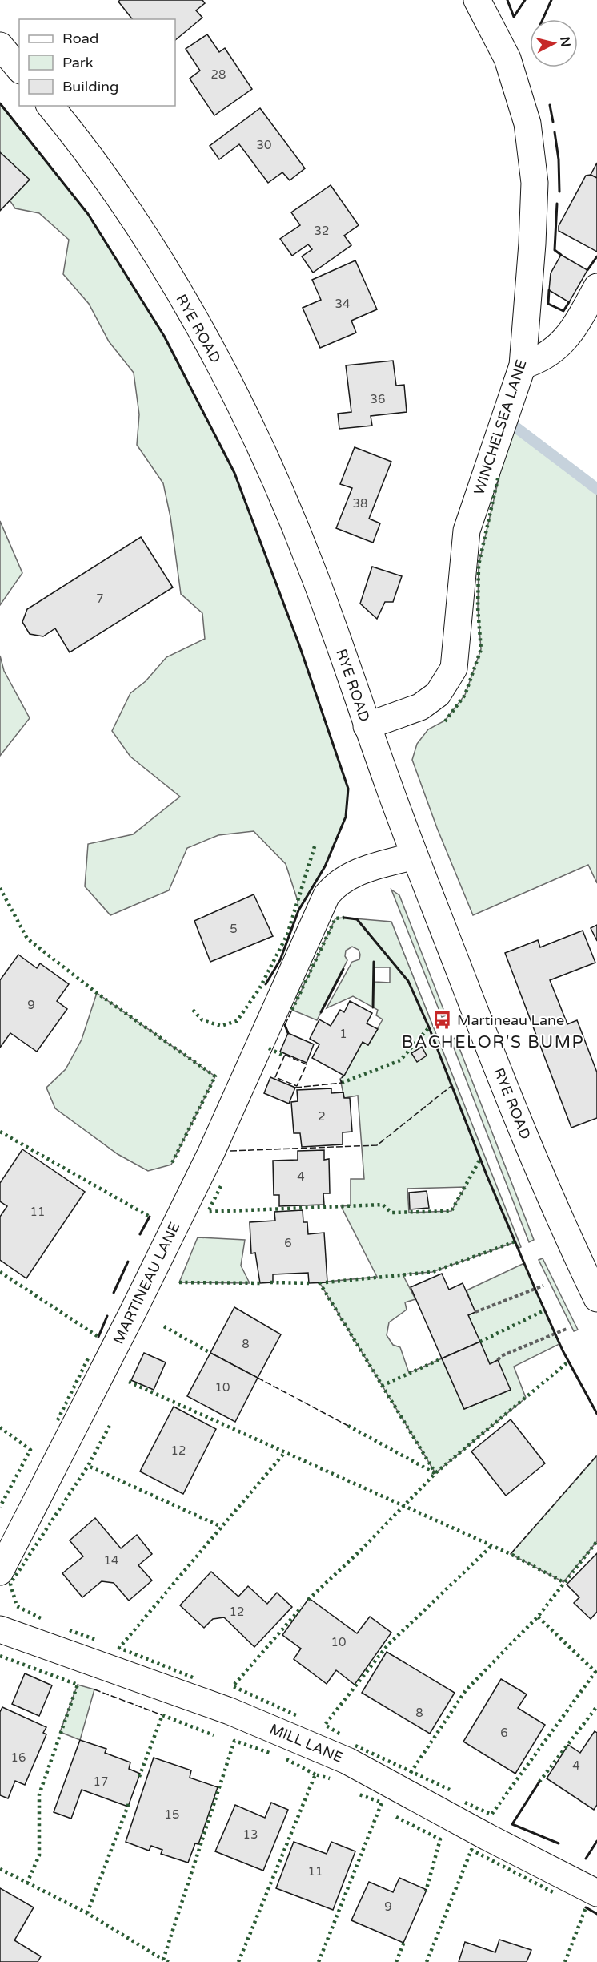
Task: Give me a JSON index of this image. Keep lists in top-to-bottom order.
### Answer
{
  "streets": {
    "main road": [
      "RYE ROAD",
      "WINCHELSEA LANE",
      "MARTINEAU LANE",
      "MILL LANE"
    ]
  },
  "crossings": [
    ["RYE ROAD", "WINCHELSEA LANE"],
    ["RYE ROAD", "MARTINEAU LANE"]
  ],
  "districts": ["BACHELOR'S BUMP"],
  "places": {
    "bus stop": ["Martineau Lane"]
  },
  "house_numbers": [
    "28",
    "30",
    "32",
    "34",
    "36",
    "38",
    "7",
    "5",
    "9",
    "1",
    "2",
    "4",
    "11",
    "6",
    "8",
    "10",
    "12",
    "14",
    "12",
    "10",
    "8",
    "6",
    "16",
    "4",
    "17",
    "15",
    "13",
    "11",
    "9"
  ],
  "legend": ["Road", "Park", "Building"],
  "north": "right"
}
